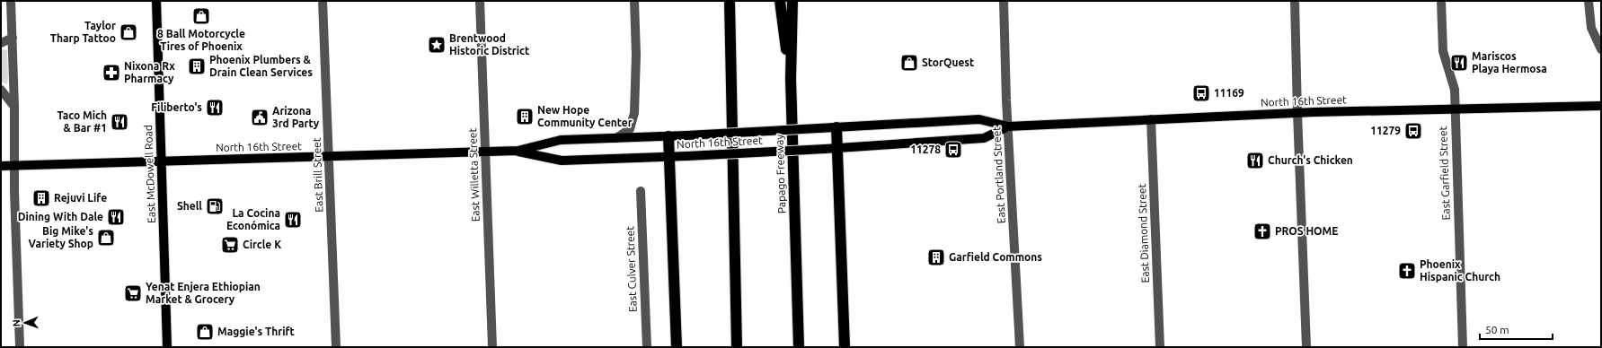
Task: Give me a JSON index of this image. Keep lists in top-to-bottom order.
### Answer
{
  "streets": {
    "highway": ["Papago Freeway"],
    "main road": ["North 16th Street", "East McDowell Road"],
    "street": [
      "East Garfield Street",
      "East Brill Street",
      "East Willetta Street",
      "East Portland Street",
      "East Diamond Street",
      "East Culver Street"
    ]
  },
  "crossings": [
    ["North 16th Street", "East Garfield Street"],
    ["North 16th Street", "East McDowell Road"],
    ["North 16th Street", "East Brill Street"],
    ["North 16th Street", "East Willetta Street"],
    ["North 16th Street", "East Portland Street"],
    ["North 16th Street", "East Diamond Street"]
  ],
  "places": {
    "shop": [
      "8 Ball Motorcycle Tires of Phoenix",
      "Taylor Tharp Tattoo",
      "StorQuest",
      "Big Mike's Variety Shop",
      "Maggie's Thrift"
    ],
    "place": ["Brentwood Historic District"],
    "restaurant": [
      "Mariscos Playa Hermosa",
      "Filiberto's",
      "Taco Mich & Bar #1",
      "Church's Chicken",
      "Dining With Dale",
      "La Cocina Económica"
    ],
    "building": [
      "Phoenix Plumbers & Drain Clean Services",
      "New Hope Community Center",
      "Rejuvi Life",
      "Garfield Commons"
    ],
    "pharmacy": ["Nixona Rx Pharmacy"],
    "bus stop": ["11169", "11279", "11278"],
    "public building": ["Arizona 3rd Party"],
    "fuel station": ["Shell"],
    "church": ["PROS HOME", "Phoenix Hispanic Church"],
    "supermarket": ["Circle K", "Yenat Enjera Ethiopian Market & Grocery"]
  },
  "scale_bar": "50 m",
  "north": "left"
}
